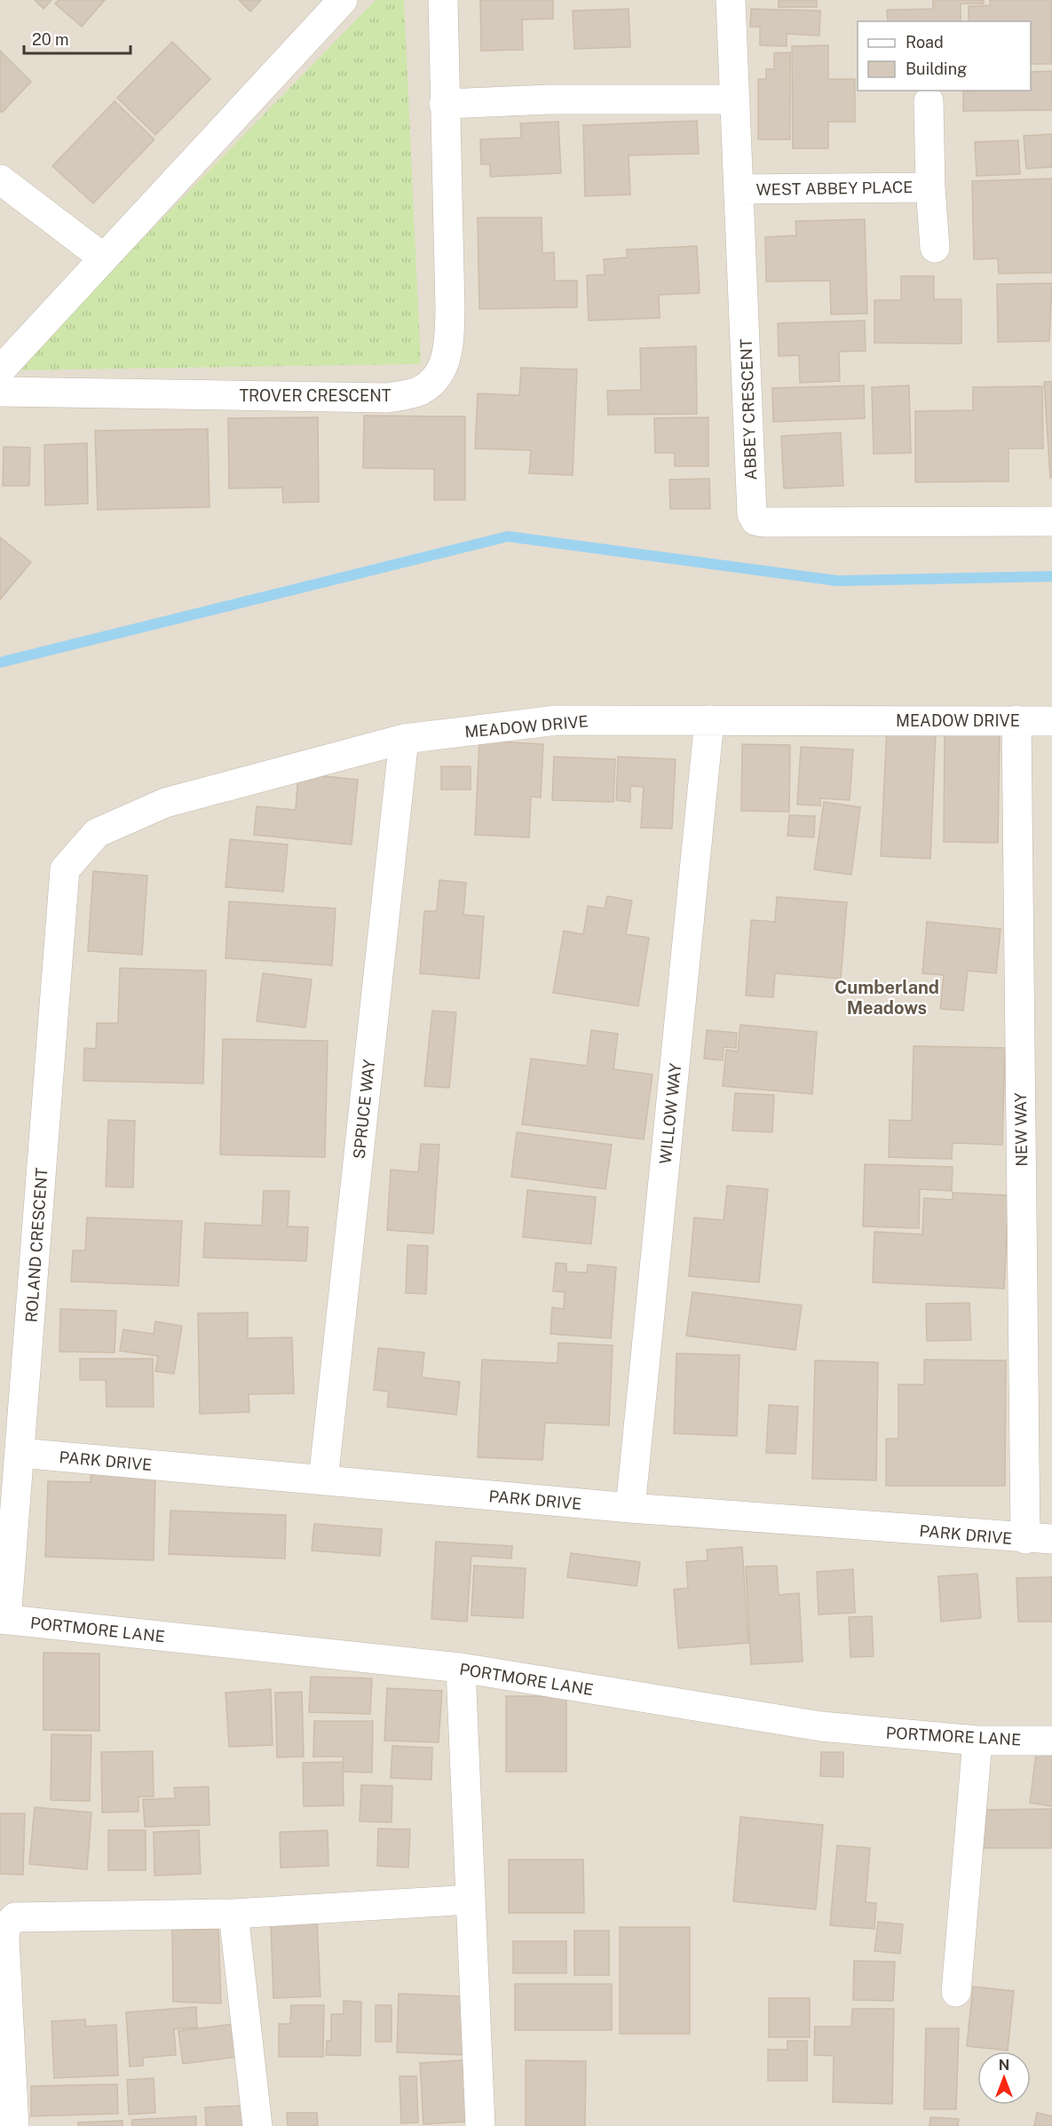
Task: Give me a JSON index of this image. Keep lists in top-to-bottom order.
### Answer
{
  "streets": {
    "street": [
      "WEST ABBEY PLACE",
      "TROVER CRESCENT",
      "ABBEY CRESCENT",
      "MEADOW DRIVE",
      "SPRUCE WAY",
      "WILLOW WAY",
      "NEW WAY",
      "ROLAND CRESCENT",
      "PARK DRIVE",
      "PORTMORE LANE"
    ]
  },
  "crossings": [
    ["WEST ABBEY PLACE", "ABBEY CRESCENT"],
    ["MEADOW DRIVE", "SPRUCE WAY"],
    ["MEADOW DRIVE", "WILLOW WAY"],
    ["MEADOW DRIVE", "NEW WAY"],
    ["MEADOW DRIVE", "ROLAND CRESCENT"],
    ["SPRUCE WAY", "PARK DRIVE"],
    ["WILLOW WAY", "PARK DRIVE"],
    ["NEW WAY", "PARK DRIVE"],
    ["ROLAND CRESCENT", "PARK DRIVE"],
    ["ROLAND CRESCENT", "PORTMORE LANE"]
  ],
  "districts": ["Cumberland Meadows"],
  "legend": ["Road", "Building"],
  "scale_bar": "20 m",
  "north": "top"
}
